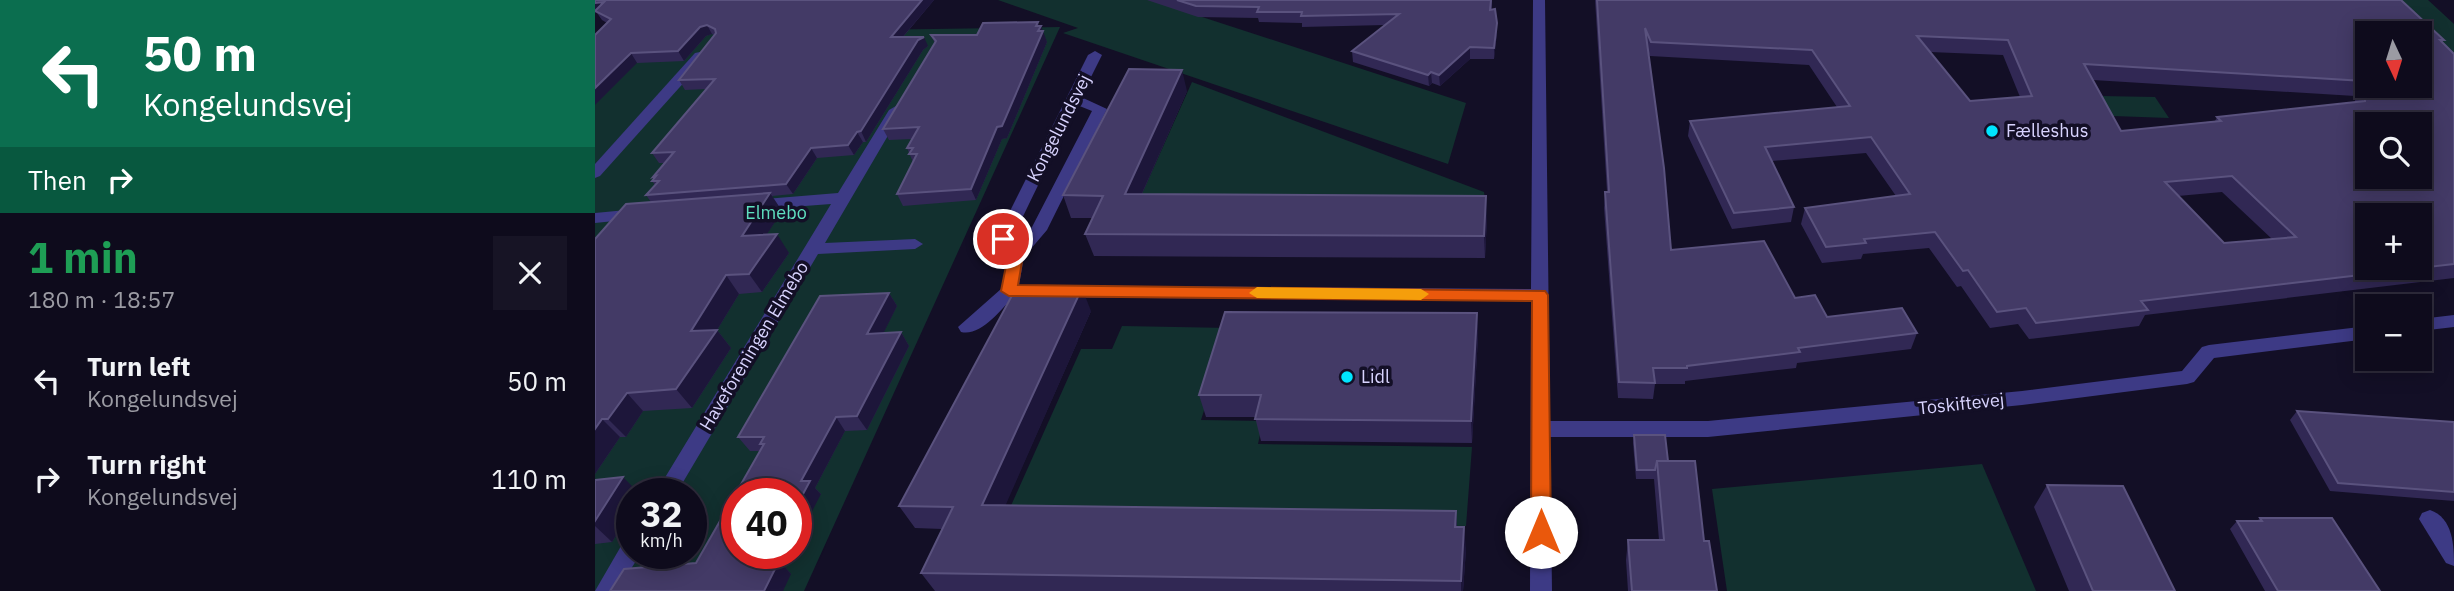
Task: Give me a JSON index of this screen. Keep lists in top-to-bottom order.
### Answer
{
  "streets": {
    "street": ["Kongelundsvej", "Haveforeningen Elmebo", "Toskiftevej"]
  },
  "parks": ["Elmebo"],
  "places": ["Fælleshus", "Lidl"],
  "north": "bottom",
  "page": {
    "turn": ["50 m", "Kongelundsvej"],
    "map_buttons": ["+", "−"],
    "then": "Then",
    "heading": ["1 min", "180 m · 18:57"],
    "list": [
      {
        "name": "Turn left",
        "note": "Kongelundsvej",
        "value": "50 m"
      },
      {
        "name": "Turn right",
        "note": "Kongelundsvej",
        "value": "110 m"
      }
    ],
    "speed": "32 km/h",
    "limit": "40"
  }
}
